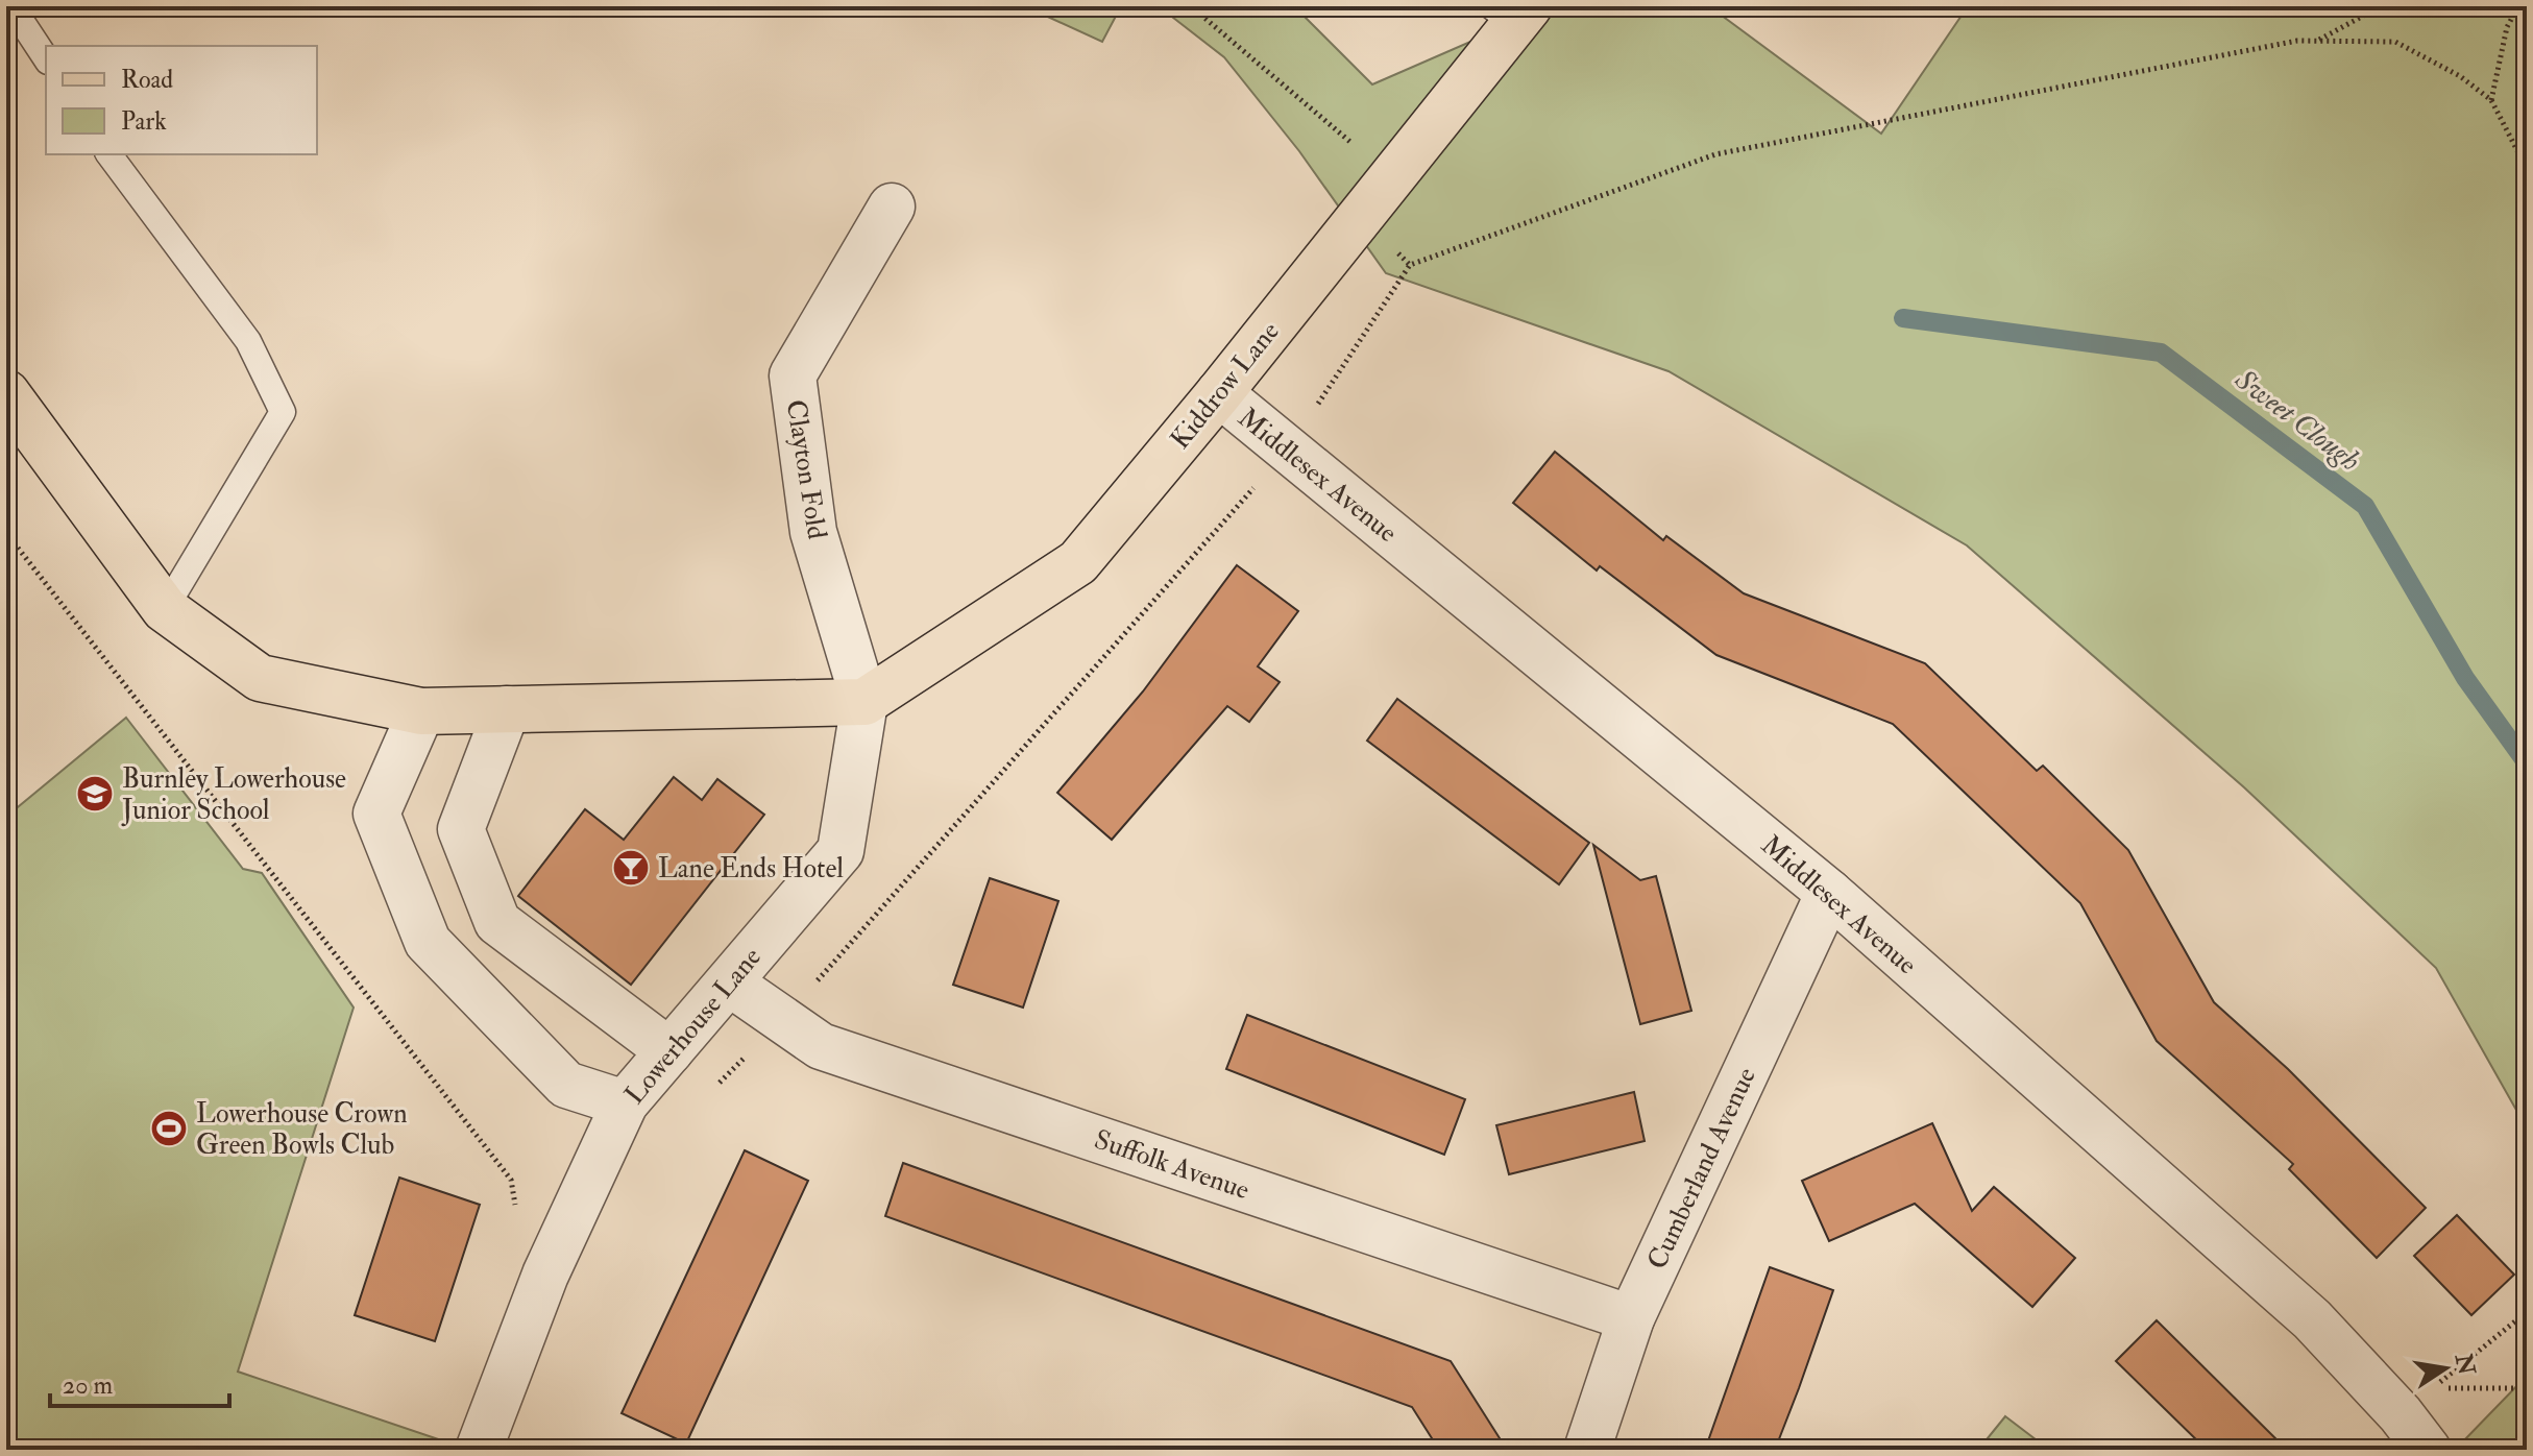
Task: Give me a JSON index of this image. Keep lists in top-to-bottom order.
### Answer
{
  "streets": {
    "main road": ["Kiddrow Lane"],
    "street": [
      "Clayton Fold",
      "Middlesex Avenue",
      "Lowerhouse Lane",
      "Suffolk Avenue",
      "Cumberland Avenue"
    ]
  },
  "crossings": [
    ["Kiddrow Lane", "Clayton Fold"],
    ["Kiddrow Lane", "Middlesex Avenue"],
    ["Kiddrow Lane", "Lowerhouse Lane"],
    ["Clayton Fold", "Lowerhouse Lane"],
    ["Middlesex Avenue", "Cumberland Avenue"],
    ["Lowerhouse Lane", "Suffolk Avenue"],
    ["Suffolk Avenue", "Cumberland Avenue"]
  ],
  "water": ["Sweet Clough"],
  "places": {
    "school or university": ["Burnley Lowerhouse Junior School"],
    "bar": ["Lane Ends Hotel"],
    "sports": ["Lowerhouse Crown Green Bowls Club"]
  },
  "legend": ["Road", "Park"],
  "scale_bar": "20 m",
  "north": "right"
}
